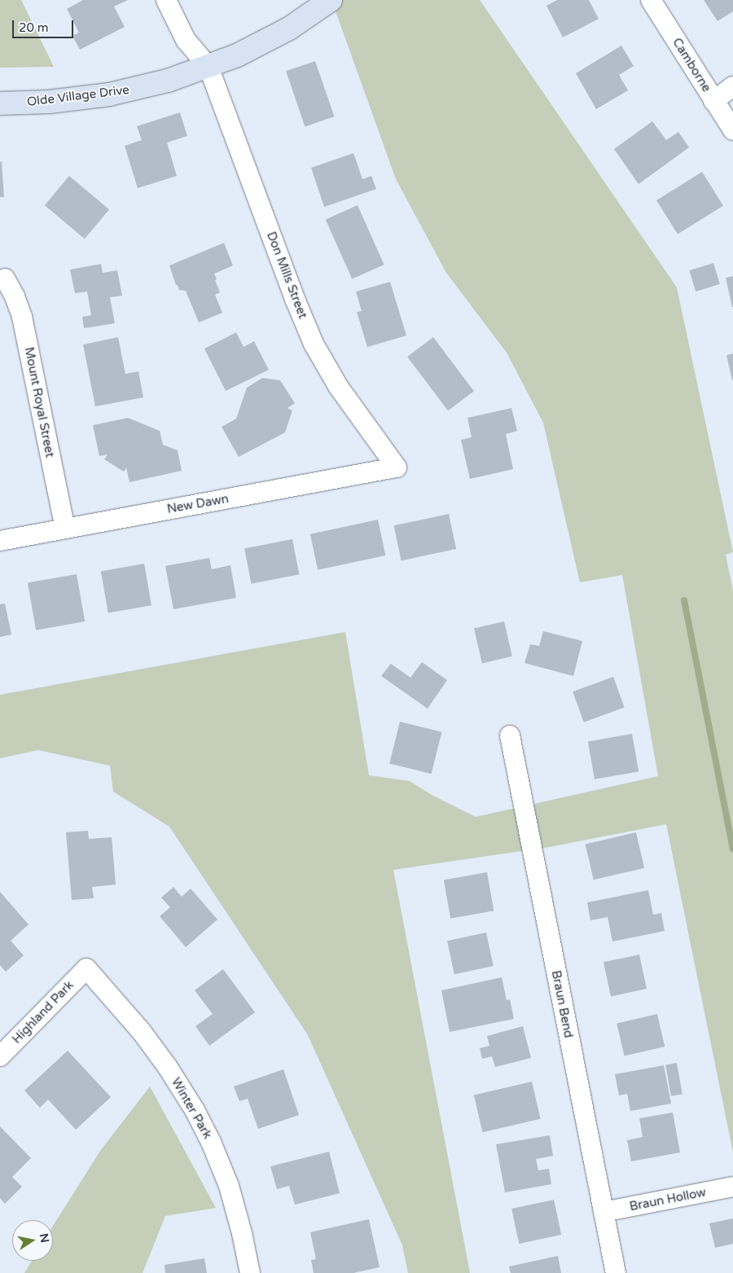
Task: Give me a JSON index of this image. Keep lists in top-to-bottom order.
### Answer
{
  "streets": {
    "street": [
      "Camborne",
      "Olde Village Drive",
      "Don Mills Street",
      "Mount Royal Street",
      "New Dawn",
      "Braun Bend",
      "Highland Park",
      "Winter Park",
      "Braun Hollow"
    ]
  },
  "crossings": [
    ["Olde Village Drive", "Don Mills Street"],
    ["Don Mills Street", "New Dawn"],
    ["Mount Royal Street", "New Dawn"],
    ["Braun Bend", "Braun Hollow"],
    ["Highland Park", "Winter Park"]
  ],
  "scale_bar": "20 m",
  "north": "right"
}
